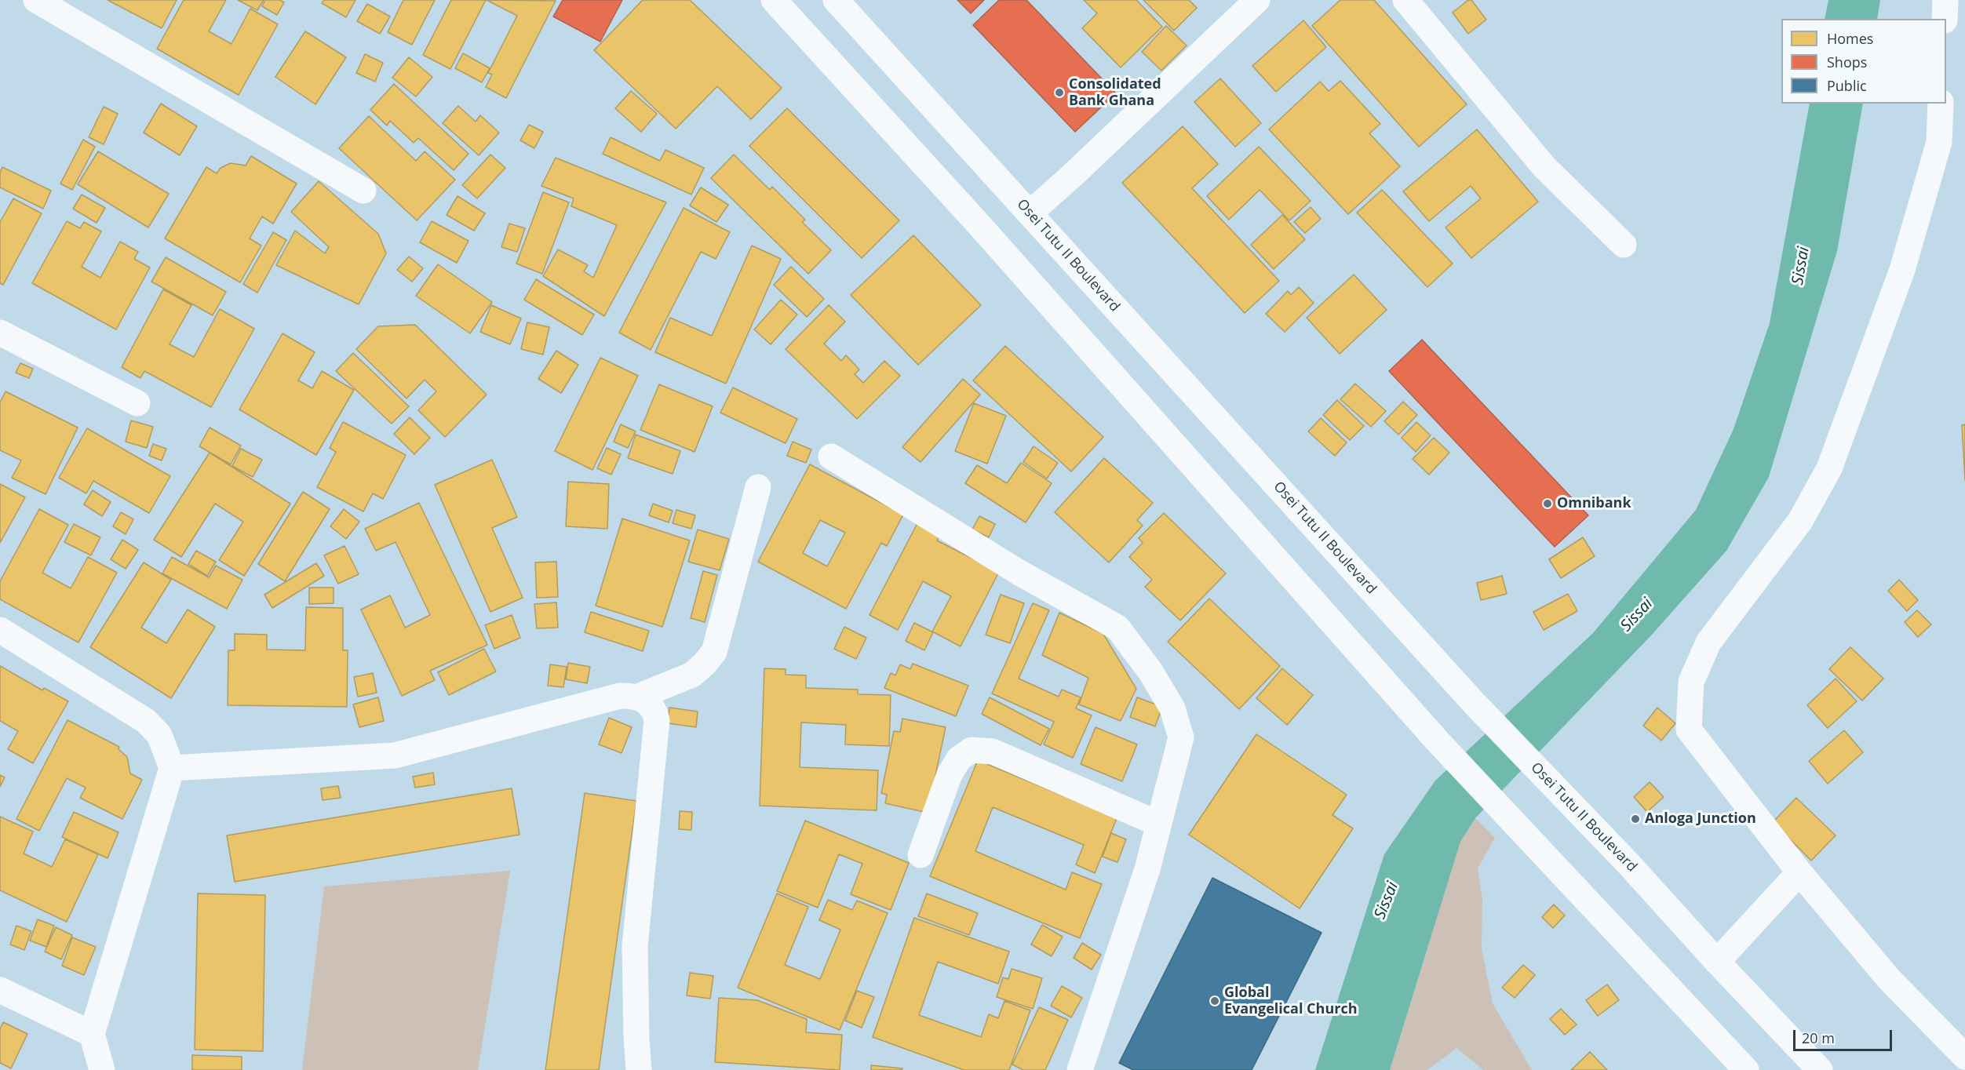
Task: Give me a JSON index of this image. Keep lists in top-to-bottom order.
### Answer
{
  "streets": {
    "street": ["Osei Tutu II Boulevard"]
  },
  "water": ["Sissai"],
  "places": [
    "Consolidated Bank Ghana",
    "Omnibank",
    "Anloga Junction",
    "Global Evangelical Church"
  ],
  "legend": ["Homes", "Shops", "Public"],
  "scale_bar": "20 m"
}
